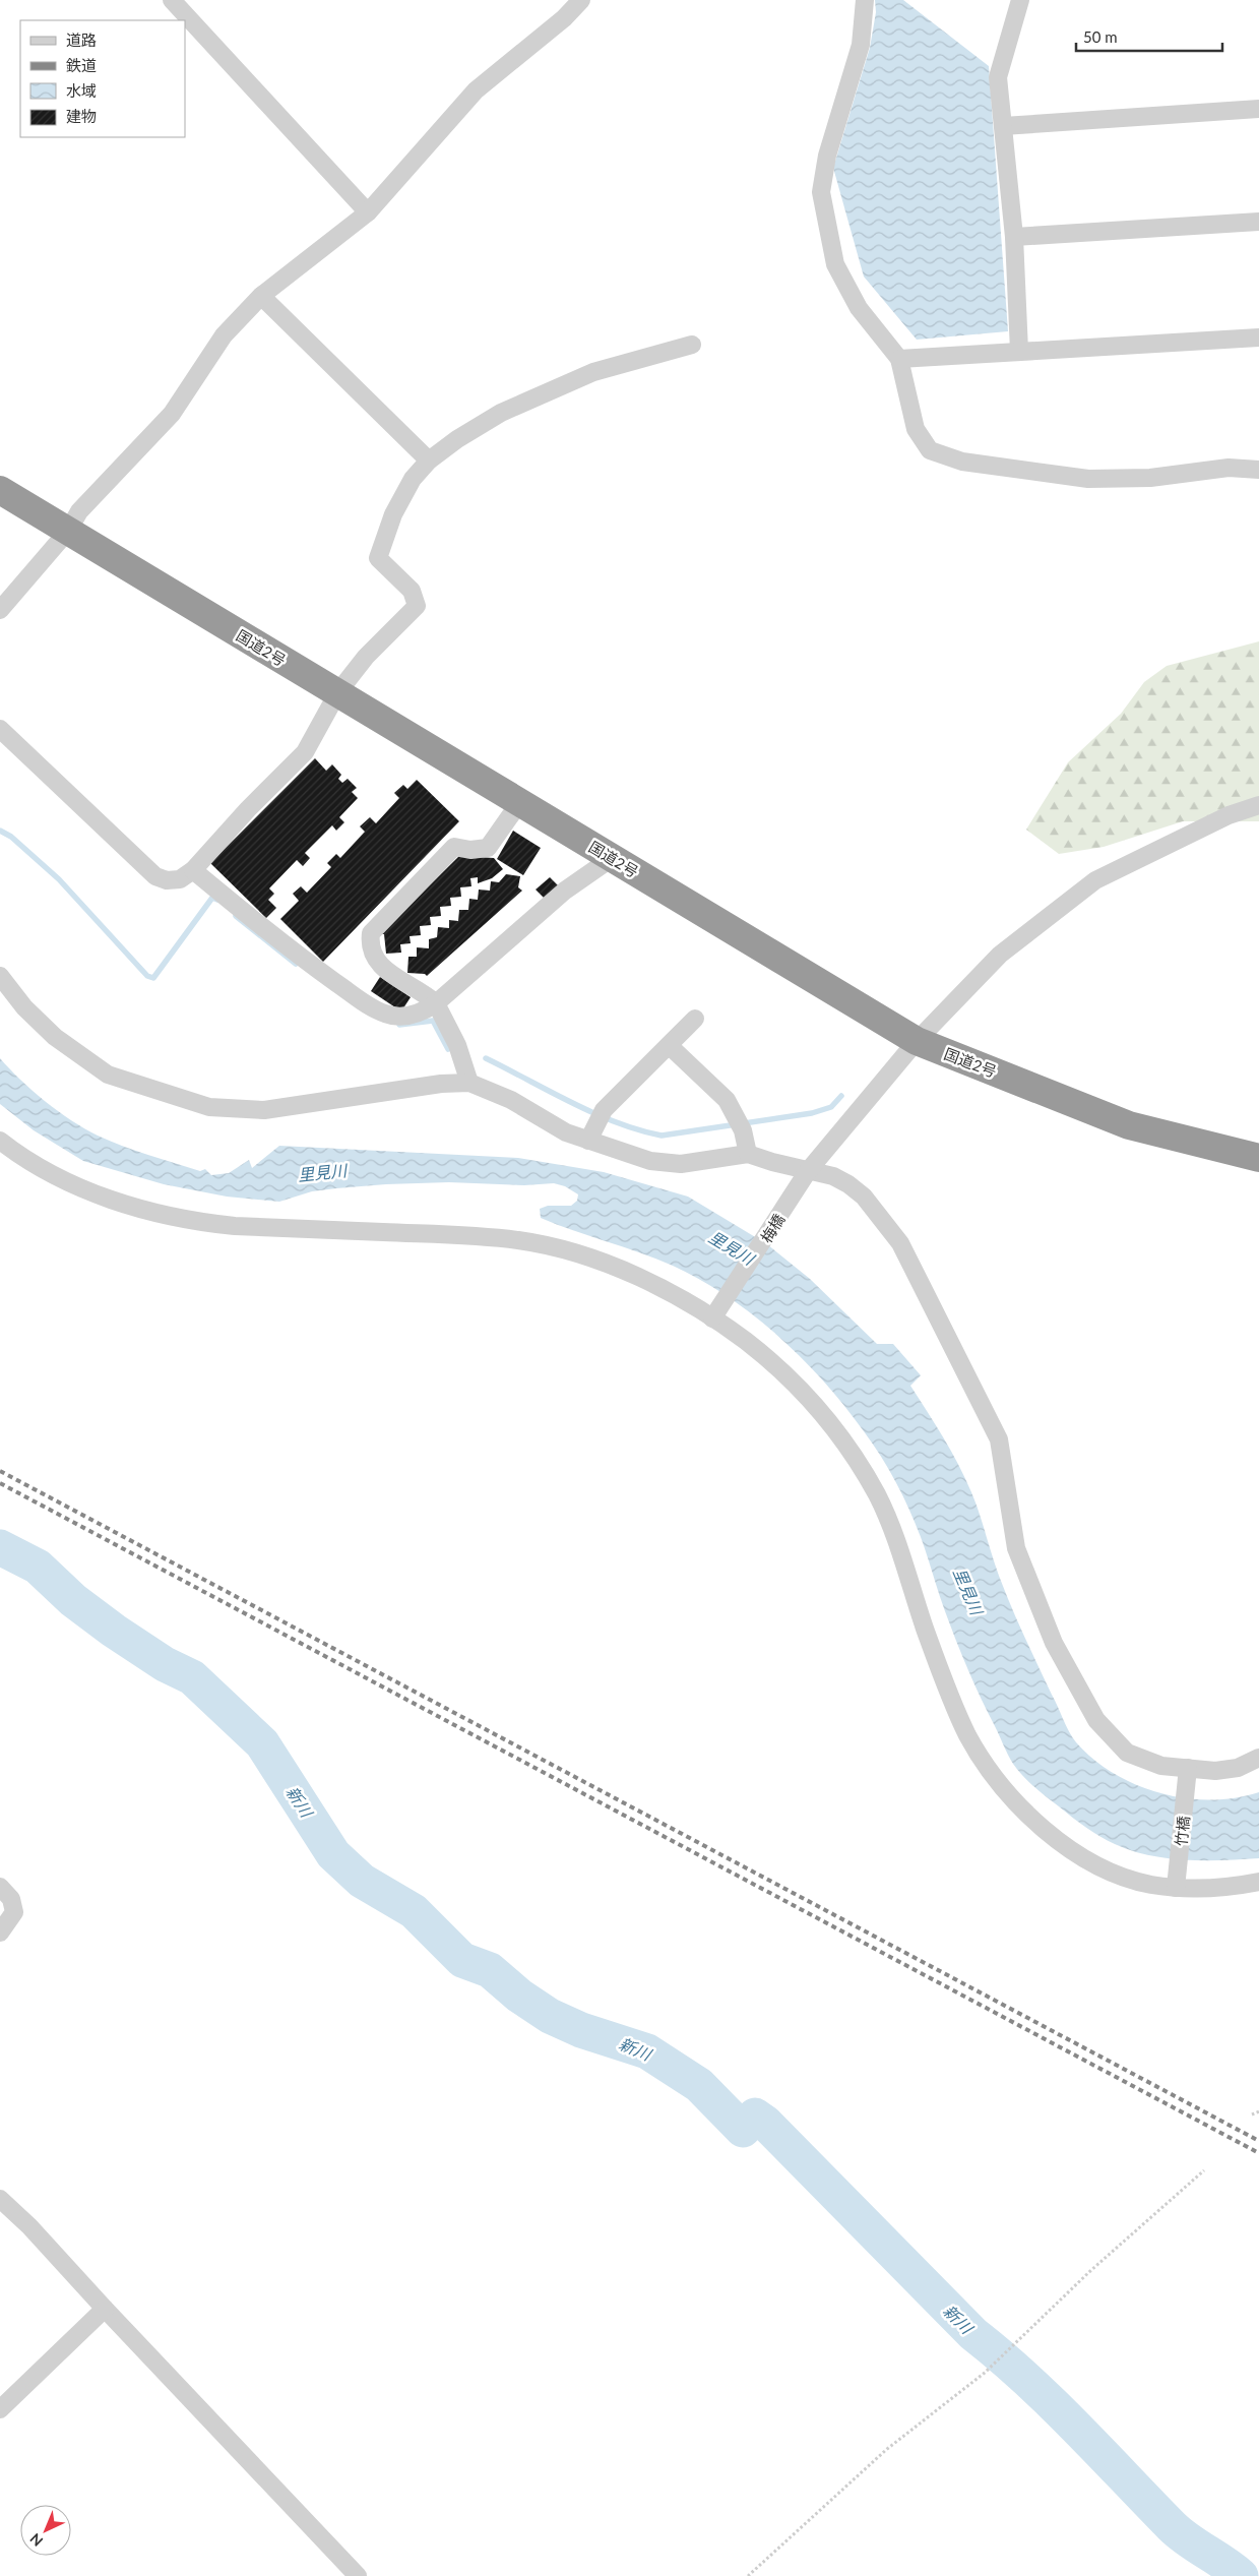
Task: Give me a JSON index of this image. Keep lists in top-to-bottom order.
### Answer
{
  "streets": {
    "highway": ["国道2号"],
    "street": ["梅橋", "竹橋"]
  },
  "crossings": [
    ["国道2号", "梅橋"]
  ],
  "water": ["里見川", "新川"],
  "legend": [
    "道路",
    "鉄道",
    "水域",
    "建物"
  ],
  "scale_bar": "50 m",
  "north": "bottom left"
}
